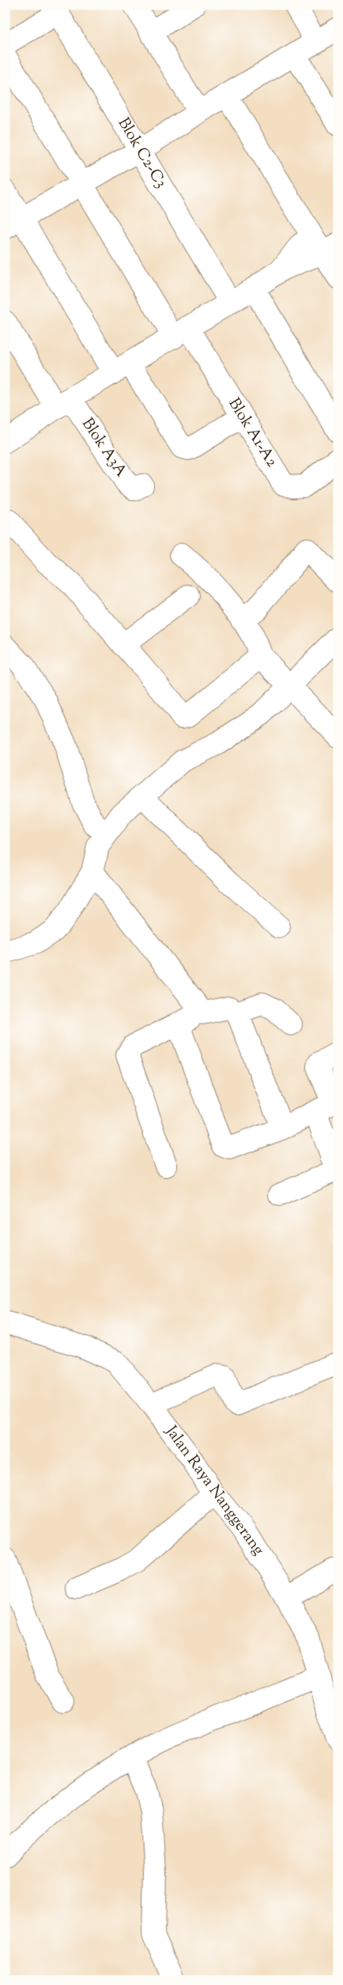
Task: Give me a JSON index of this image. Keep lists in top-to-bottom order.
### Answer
{
  "streets": {
    "street": [
      "Blok C2-C3",
      "Blok A1-A2",
      "Blok A3A",
      "Jalan Raya Nanggerang"
    ]
  }
}
